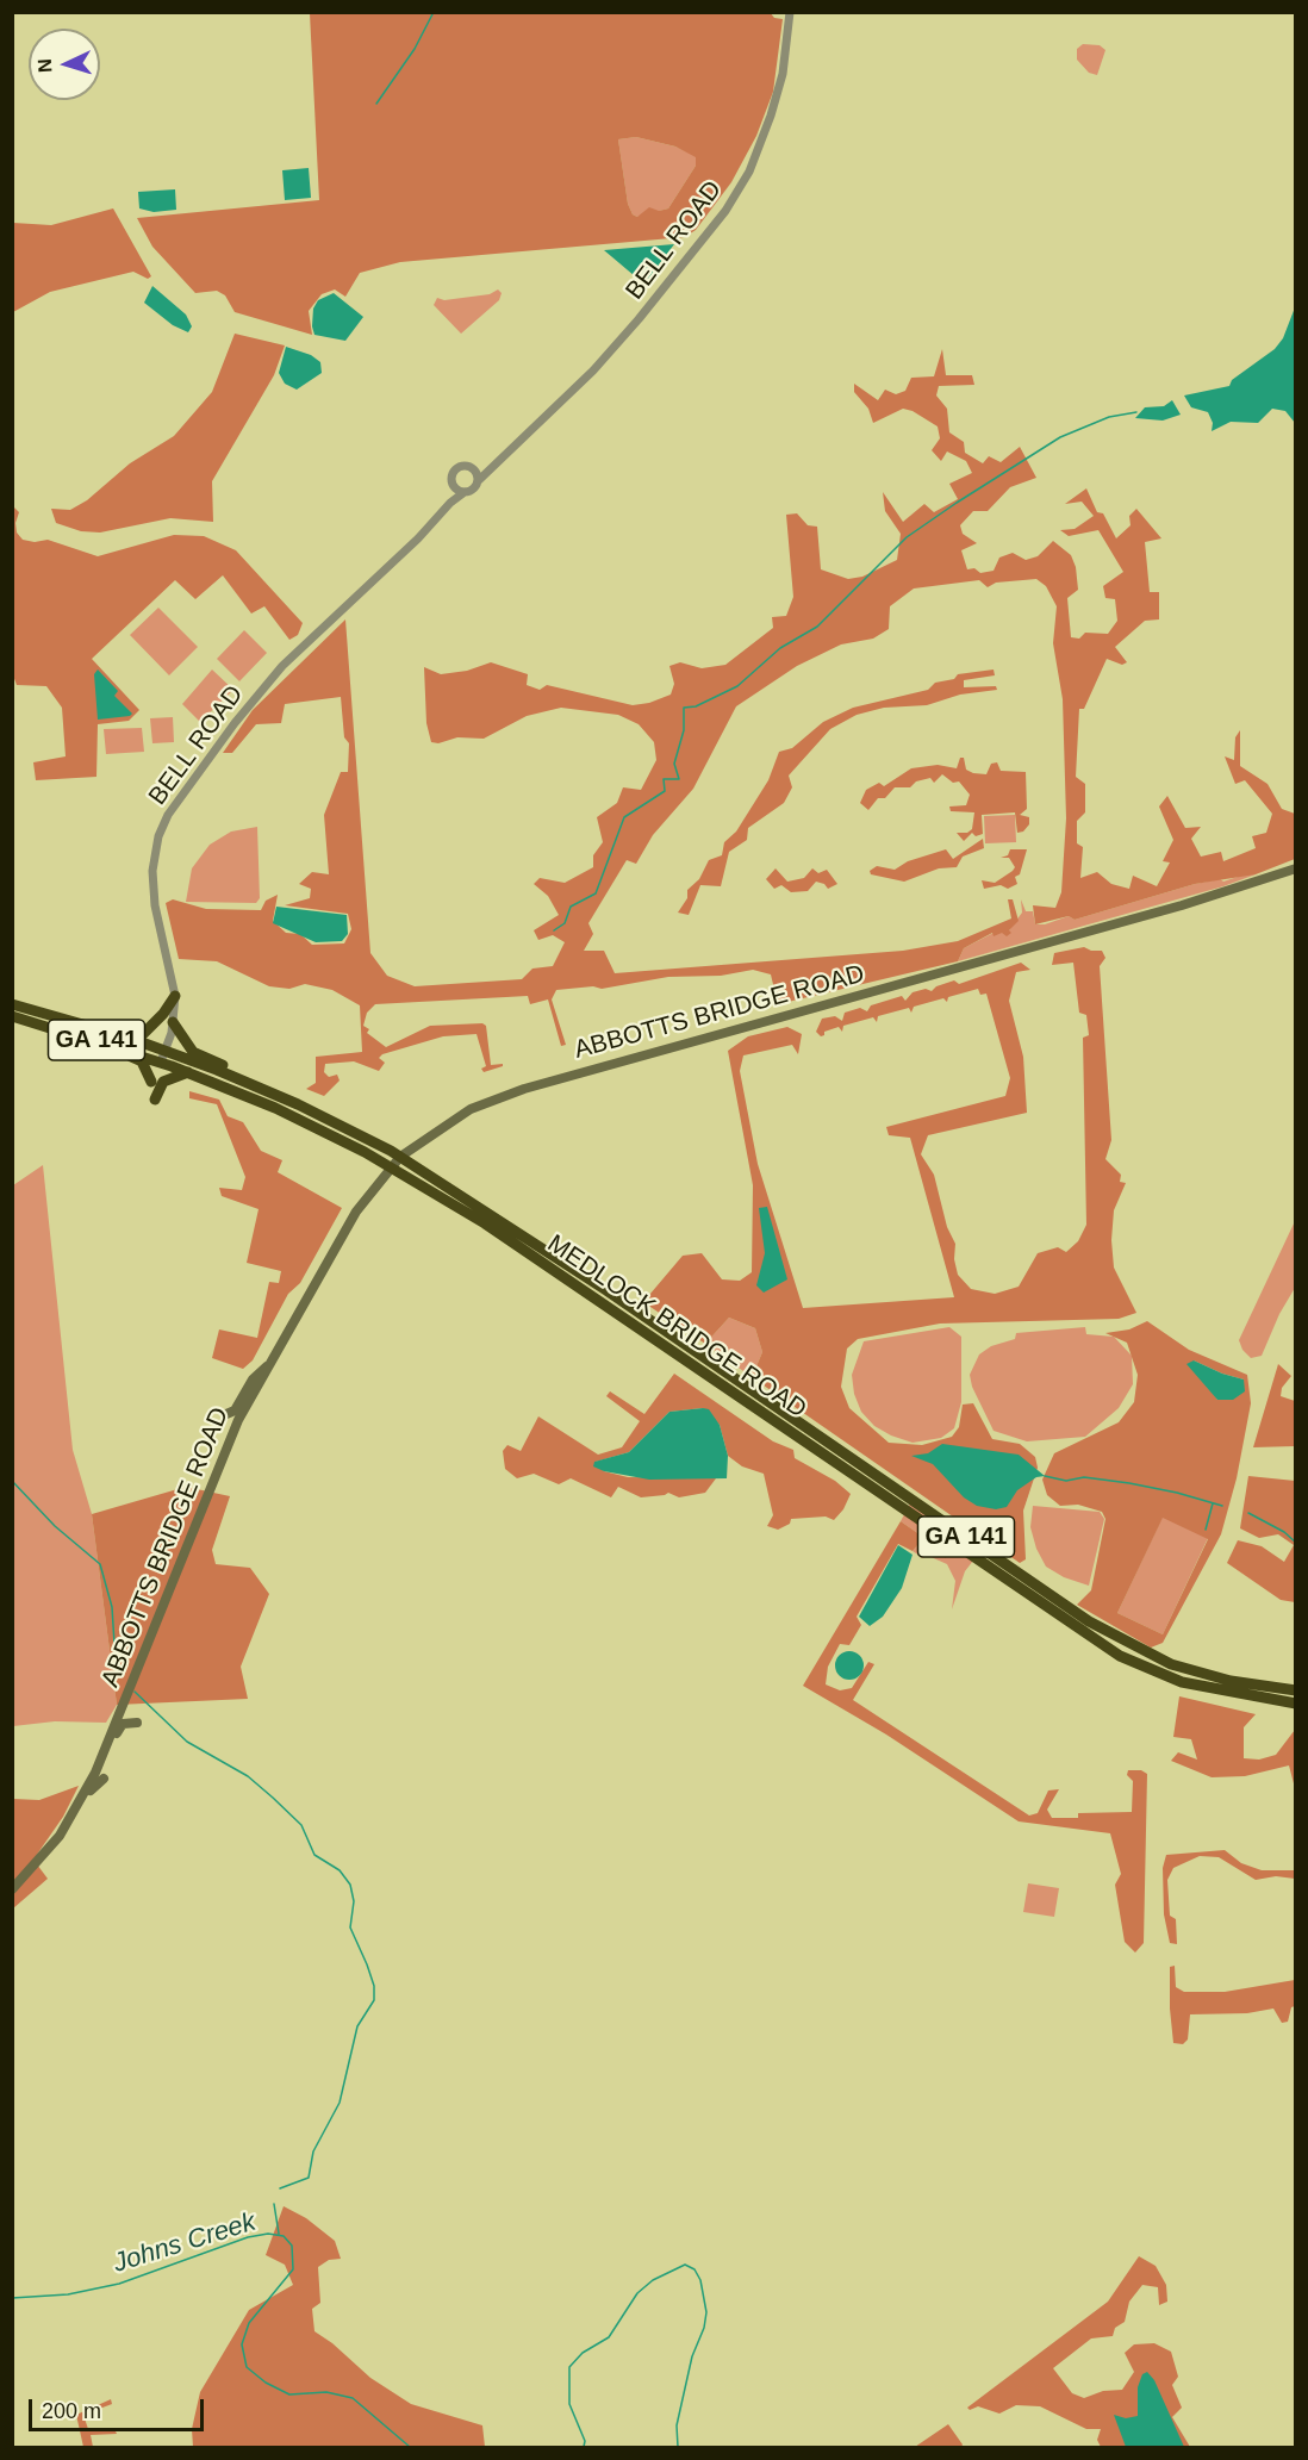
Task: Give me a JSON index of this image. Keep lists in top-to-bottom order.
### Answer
{
  "streets": {
    "highway": ["GA 141", "MEDLOCK BRIDGE ROAD"],
    "main road": ["ABBOTTS BRIDGE ROAD"],
    "street": ["BELL ROAD"]
  },
  "crossings": [
    ["BELL ROAD", "MEDLOCK BRIDGE ROAD"],
    ["ABBOTTS BRIDGE ROAD", "MEDLOCK BRIDGE ROAD"]
  ],
  "water": ["Johns Creek"],
  "scale_bar": "200 m",
  "north": "left"
}
